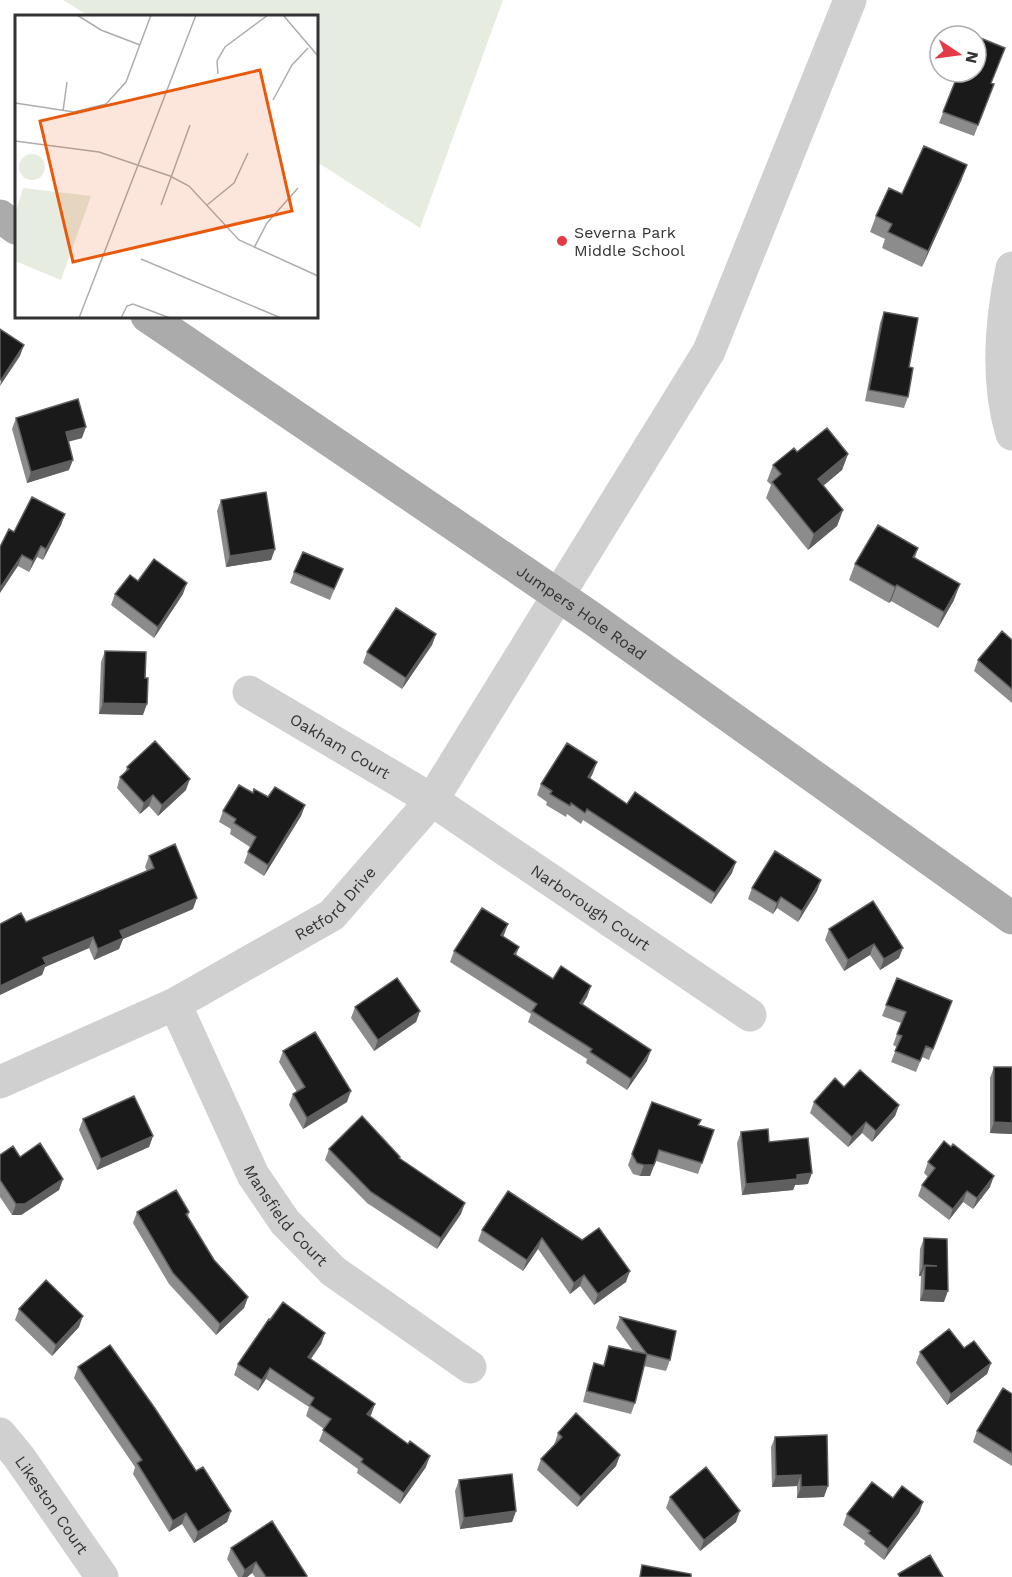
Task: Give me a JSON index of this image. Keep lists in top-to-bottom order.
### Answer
{
  "streets": {
    "main road": ["Jumpers Hole Road"],
    "street": [
      "Oakham Court",
      "Retford Drive",
      "Narborough Court",
      "Mansfield Court",
      "Likeston Court"
    ]
  },
  "crossings": [
    ["Jumpers Hole Road", "Retford Drive"],
    ["Oakham Court", "Retford Drive"],
    ["Oakham Court", "Narborough Court"],
    ["Retford Drive", "Narborough Court"],
    ["Retford Drive", "Mansfield Court"]
  ],
  "places": ["Severna Park Middle School"],
  "north": "right"
}
